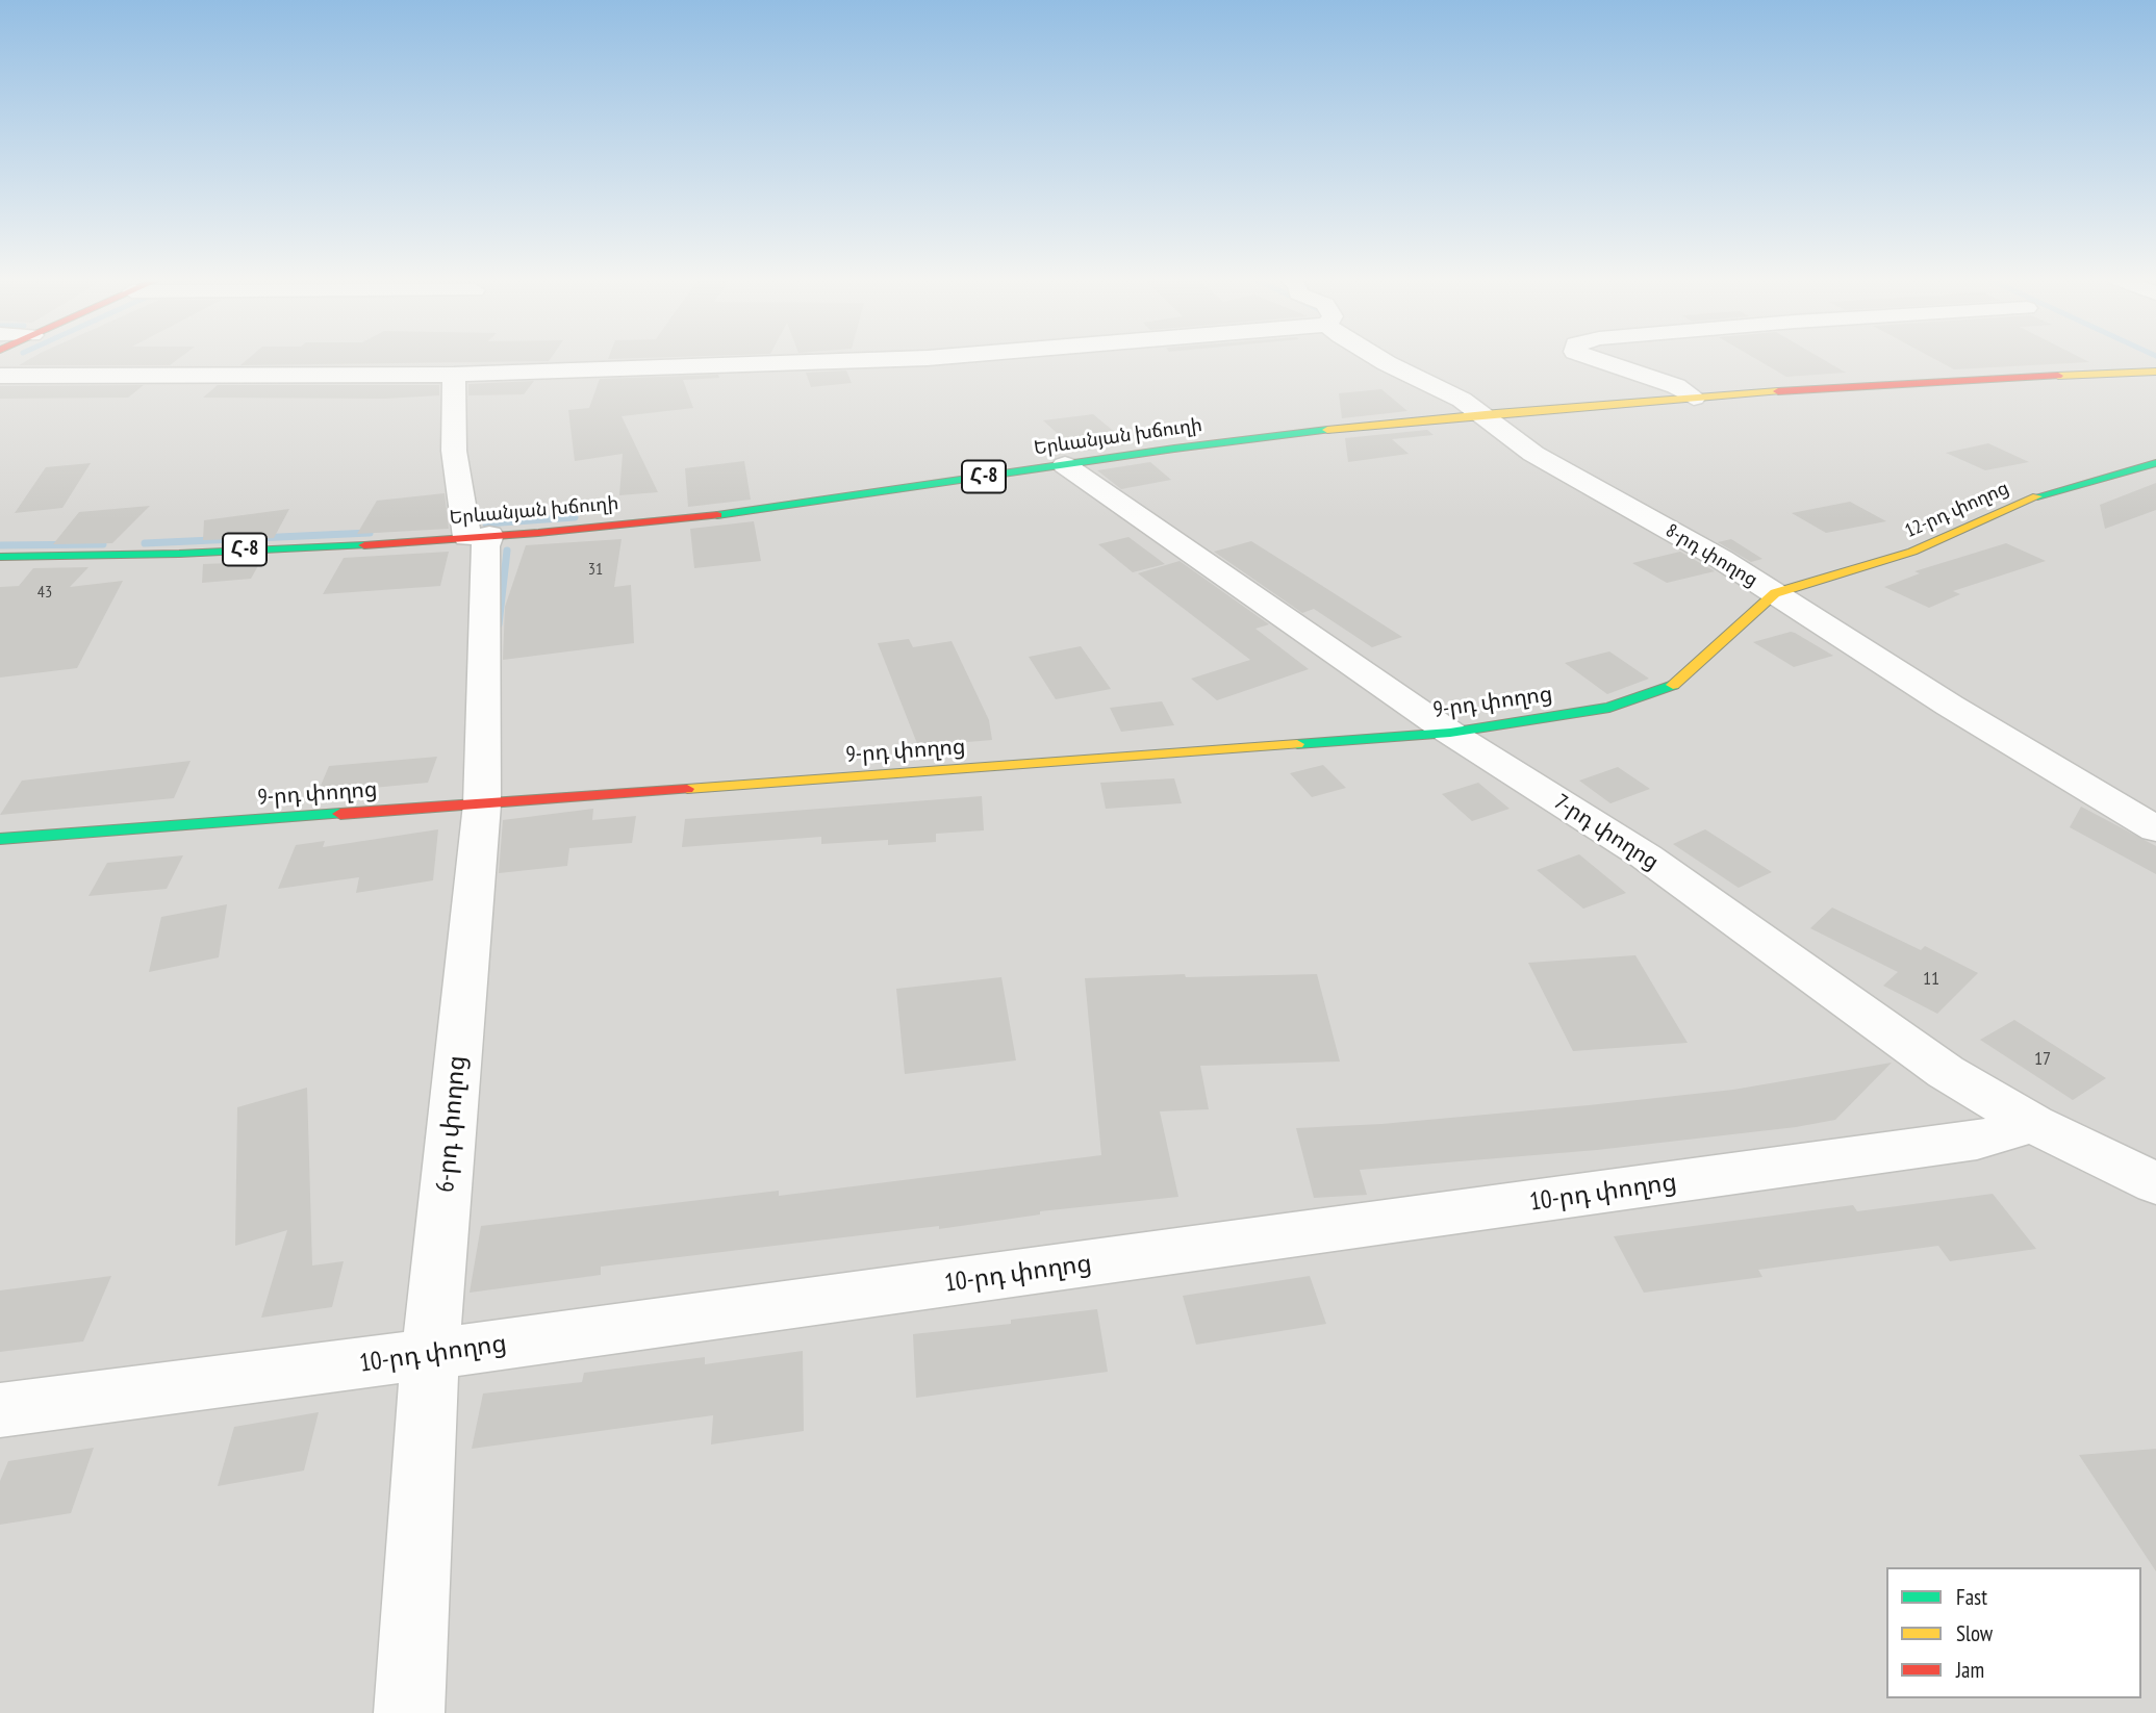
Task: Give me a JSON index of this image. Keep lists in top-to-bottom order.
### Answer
{
  "streets": {
    "main road": [
      "Երևանյան խճուղի",
      "Հ-8",
      "12-րդ փողոց",
      "9-րդ փողոց"
    ],
    "street": [
      "8-րդ փողոց",
      "7-րդ փողոց",
      "6-րդ փողոց",
      "10-րդ փողոց"
    ]
  },
  "crossings": [
    ["Երևանյան խճուղի", "8-րդ փողոց"],
    ["Երևանյան խճուղի", "7-րդ փողոց"],
    ["Երևանյան խճուղի", "6-րդ փողոց"],
    ["12-րդ փողոց", "8-րդ փողոց"],
    ["12-րդ փողոց", "9-րդ փողոց"],
    ["8-րդ փողոց", "9-րդ փողոց"],
    ["9-րդ փողոց", "7-րդ փողոց"],
    ["9-րդ փողոց", "6-րդ փողոց"],
    ["7-րդ փողոց", "10-րդ փողոց"],
    ["6-րդ փողոց", "10-րդ փողոց"]
  ],
  "house_numbers": [
    "31",
    "43",
    "11",
    "17"
  ],
  "legend": ["Fast", "Slow", "Jam"]
}
